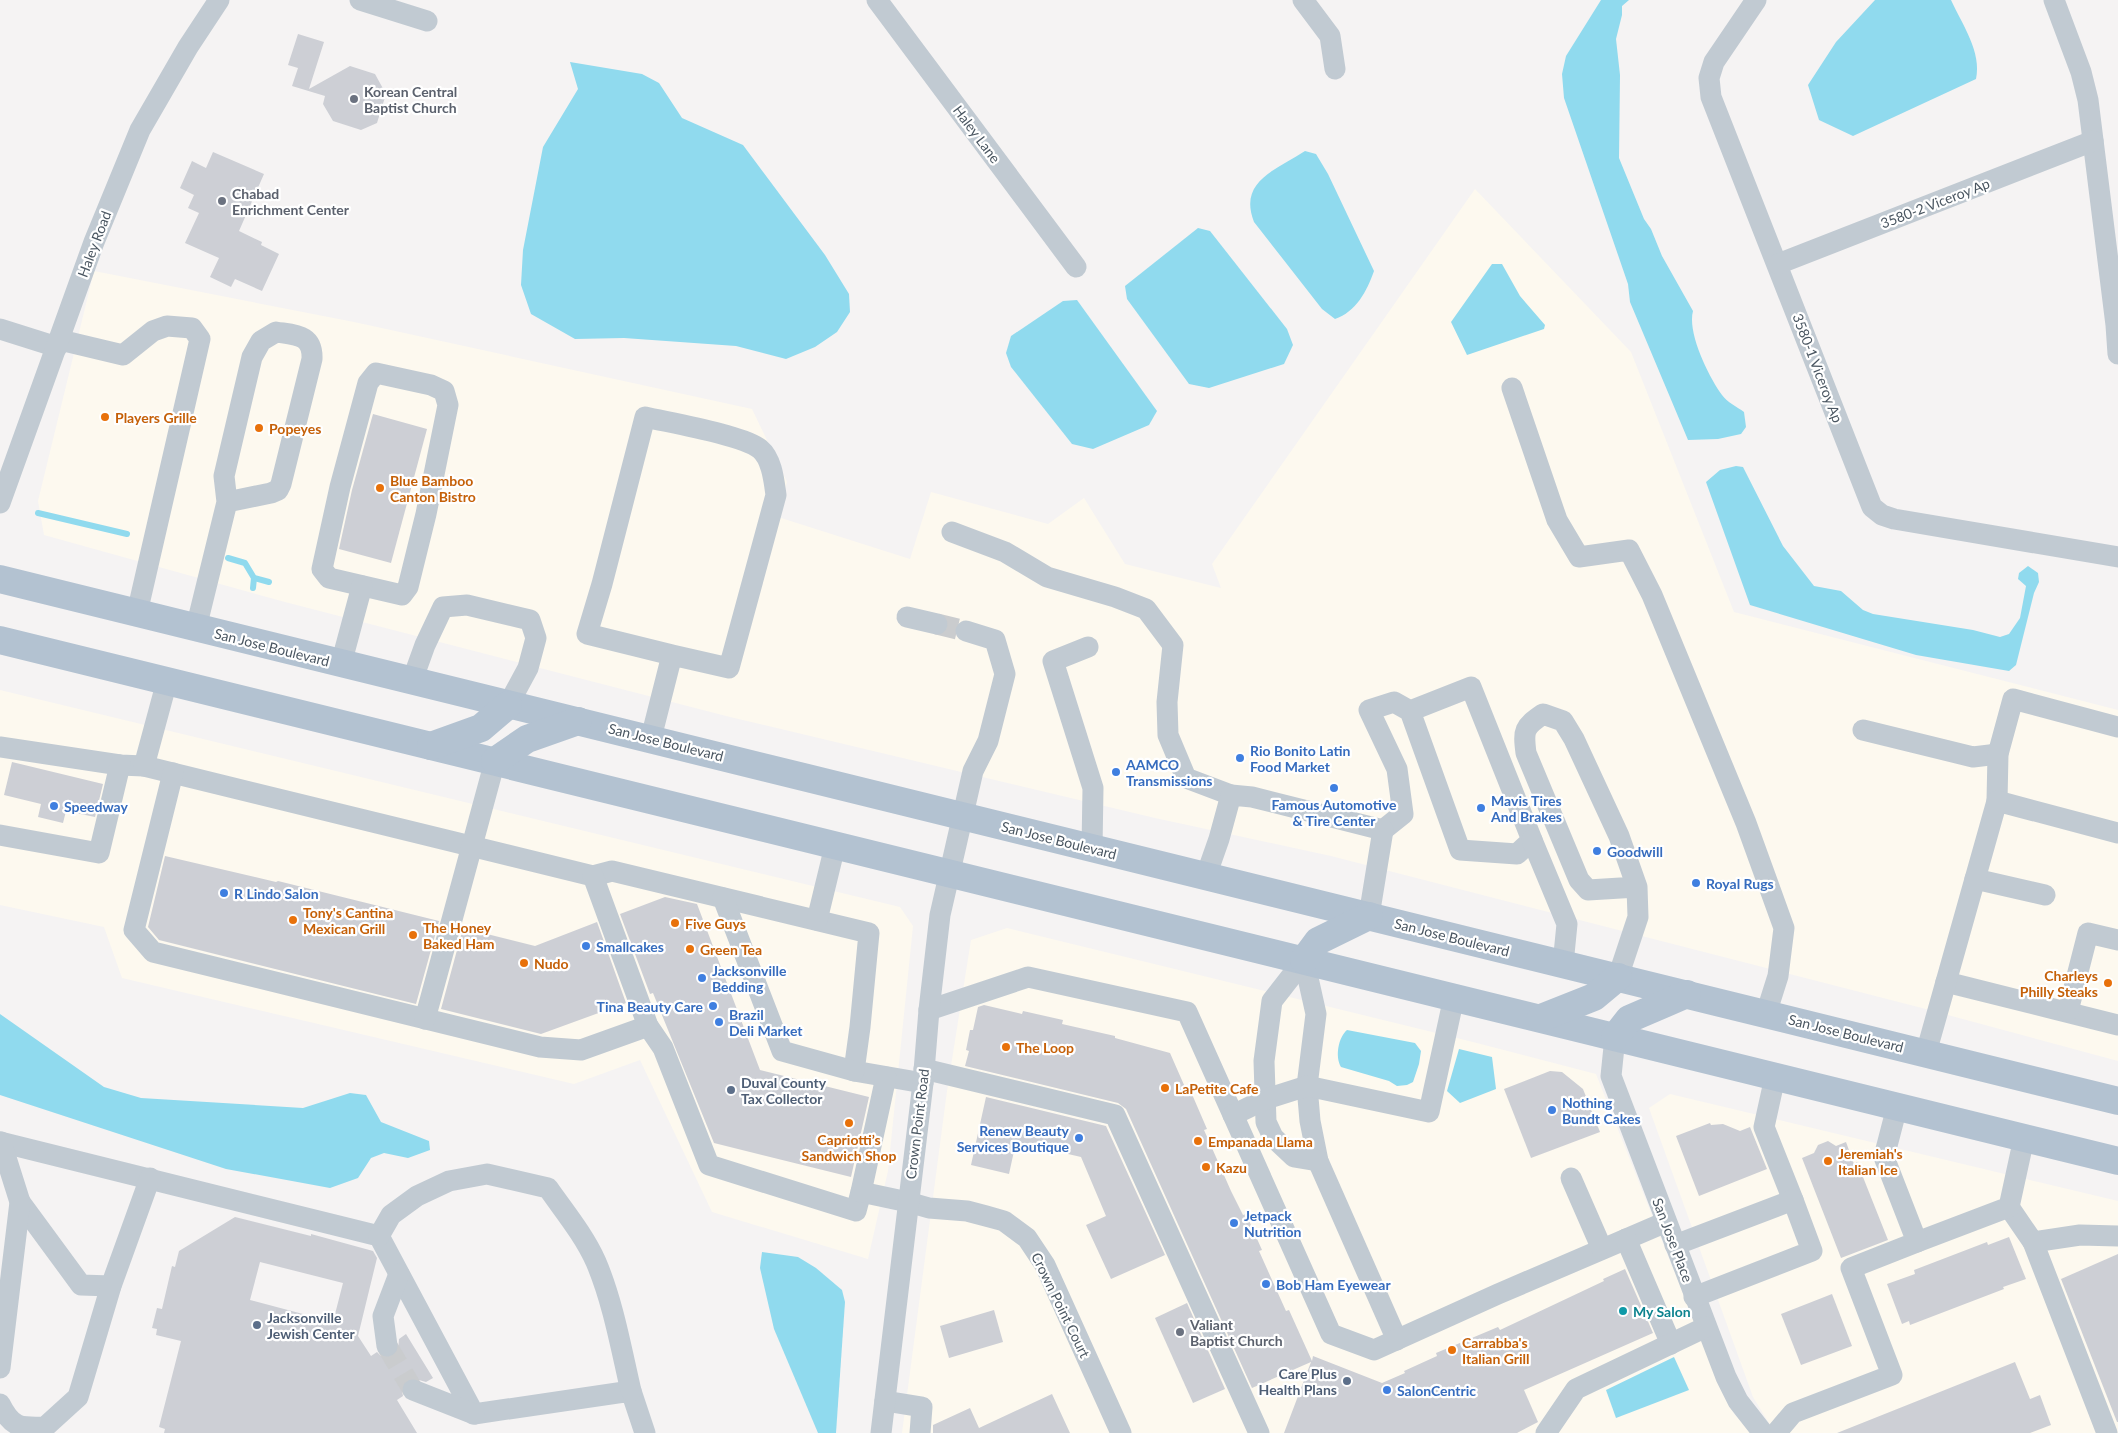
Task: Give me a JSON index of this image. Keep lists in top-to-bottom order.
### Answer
{
  "streets": {
    "main road": ["San Jose Boulevard"],
    "street": [
      "Haley Lane",
      "3580-2 Viceroy Ap",
      "Haley Road",
      "3580-1 Viceroy Ap",
      "Crown Point Road",
      "San Jose Place",
      "Crown Point Court"
    ]
  },
  "crossings": [
    ["3580-2 Viceroy Ap", "3580-1 Viceroy Ap"],
    ["San Jose Boulevard", "Crown Point Road"],
    ["Crown Point Road", "Crown Point Court"]
  ],
  "places": [
    "Korean Central Baptist Church",
    "Chabad Enrichment Center",
    "Players Grille",
    "Popeyes",
    "Blue Bamboo Canton Bistro",
    "Rio Bonito Latin Food Market",
    "AAMCO Transmissions",
    "Famous Automotive & Tire Center",
    "Speedway",
    "Mavis Tires And Brakes",
    "Goodwill",
    "Royal Rugs",
    "R Lindo Salon",
    "Tony's Cantina Mexican Grill",
    "Five Guys",
    "The Honey Baked Ham",
    "Smallcakes",
    "Green Tea",
    "Nudo",
    "Jacksonville Bedding",
    "Charleys Philly Steaks",
    "Tina Beauty Care",
    "Brazil Deli Market",
    "The Loop",
    "LaPetite Cafe",
    "Duval County Tax Collector",
    "Nothing Bundt Cakes",
    "Capriotti’s Sandwich Shop",
    "Renew Beauty Services Boutique",
    "Empanada Llama",
    "Jeremiah's Italian Ice",
    "Kazu",
    "Jetpack Nutrition",
    "Bob Ham Eyewear",
    "My Salon",
    "Jacksonville Jewish Center",
    "Valiant Baptist Church",
    "Carrabba's Italian Grill",
    "Care Plus Health Plans",
    "SalonCentric"
  ]
}
